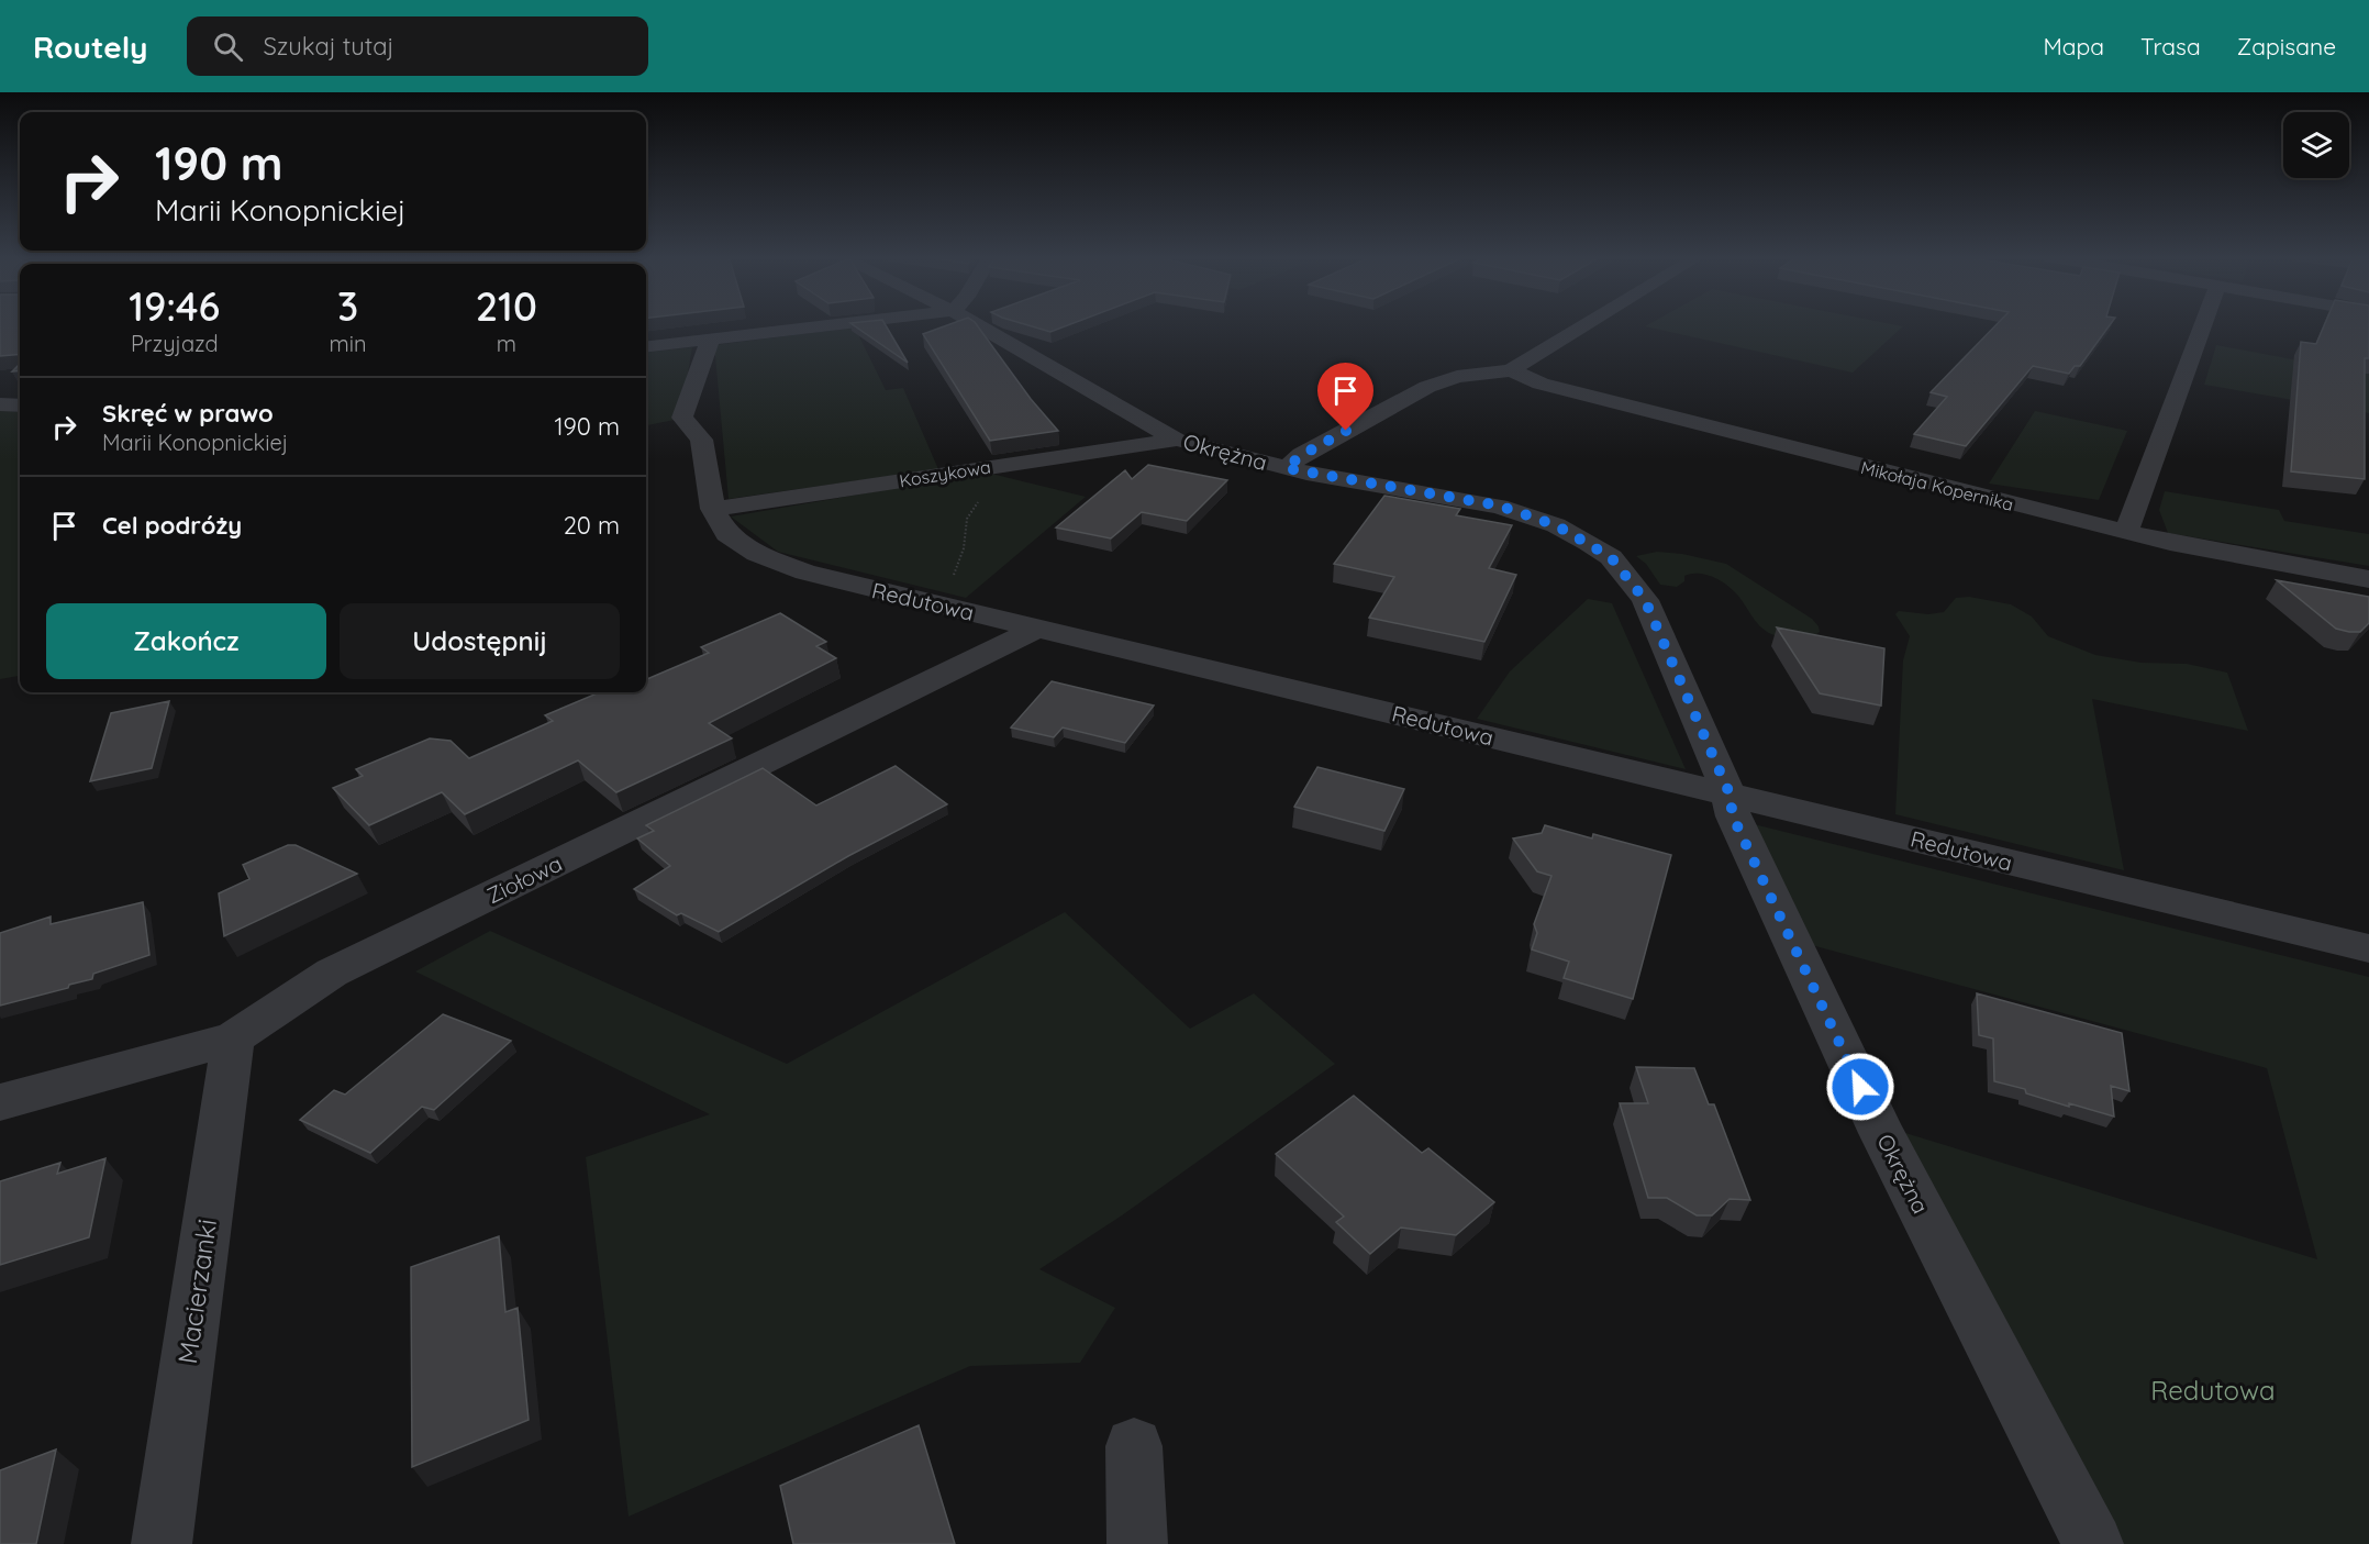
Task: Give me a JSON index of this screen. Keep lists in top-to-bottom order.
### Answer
{
  "streets": {
    "street": [
      "Okrężna",
      "Koszykowa",
      "Mikołaja Kopernika",
      "Redutowa",
      "Ziołowa",
      "Macierzanki"
    ]
  },
  "crossings": [
    ["Okrężna", "Koszykowa"],
    ["Okrężna", "Redutowa"],
    ["Koszykowa", "Redutowa"],
    ["Redutowa", "Ziołowa"],
    ["Ziołowa", "Macierzanki"]
  ],
  "parks": ["Redutowa"],
  "page": {
    "header": "Routely",
    "search": "Szukaj tutaj",
    "nav": ["Mapa", "Trasa", "Zapisane"],
    "turn": ["190 m", "Marii Konopnickiej"],
    "eta": [
      "19:46",
      "Przyjazd",
      "3",
      "min",
      "210",
      "m"
    ],
    "list": [
      {
        "name": "Skręć w prawo",
        "note": "Marii Konopnickiej",
        "value": "190 m"
      },
      {
        "name": "Cel podróży",
        "value": "20 m"
      }
    ],
    "buttons": ["Zakończ", "Udostępnij"]
  }
}
